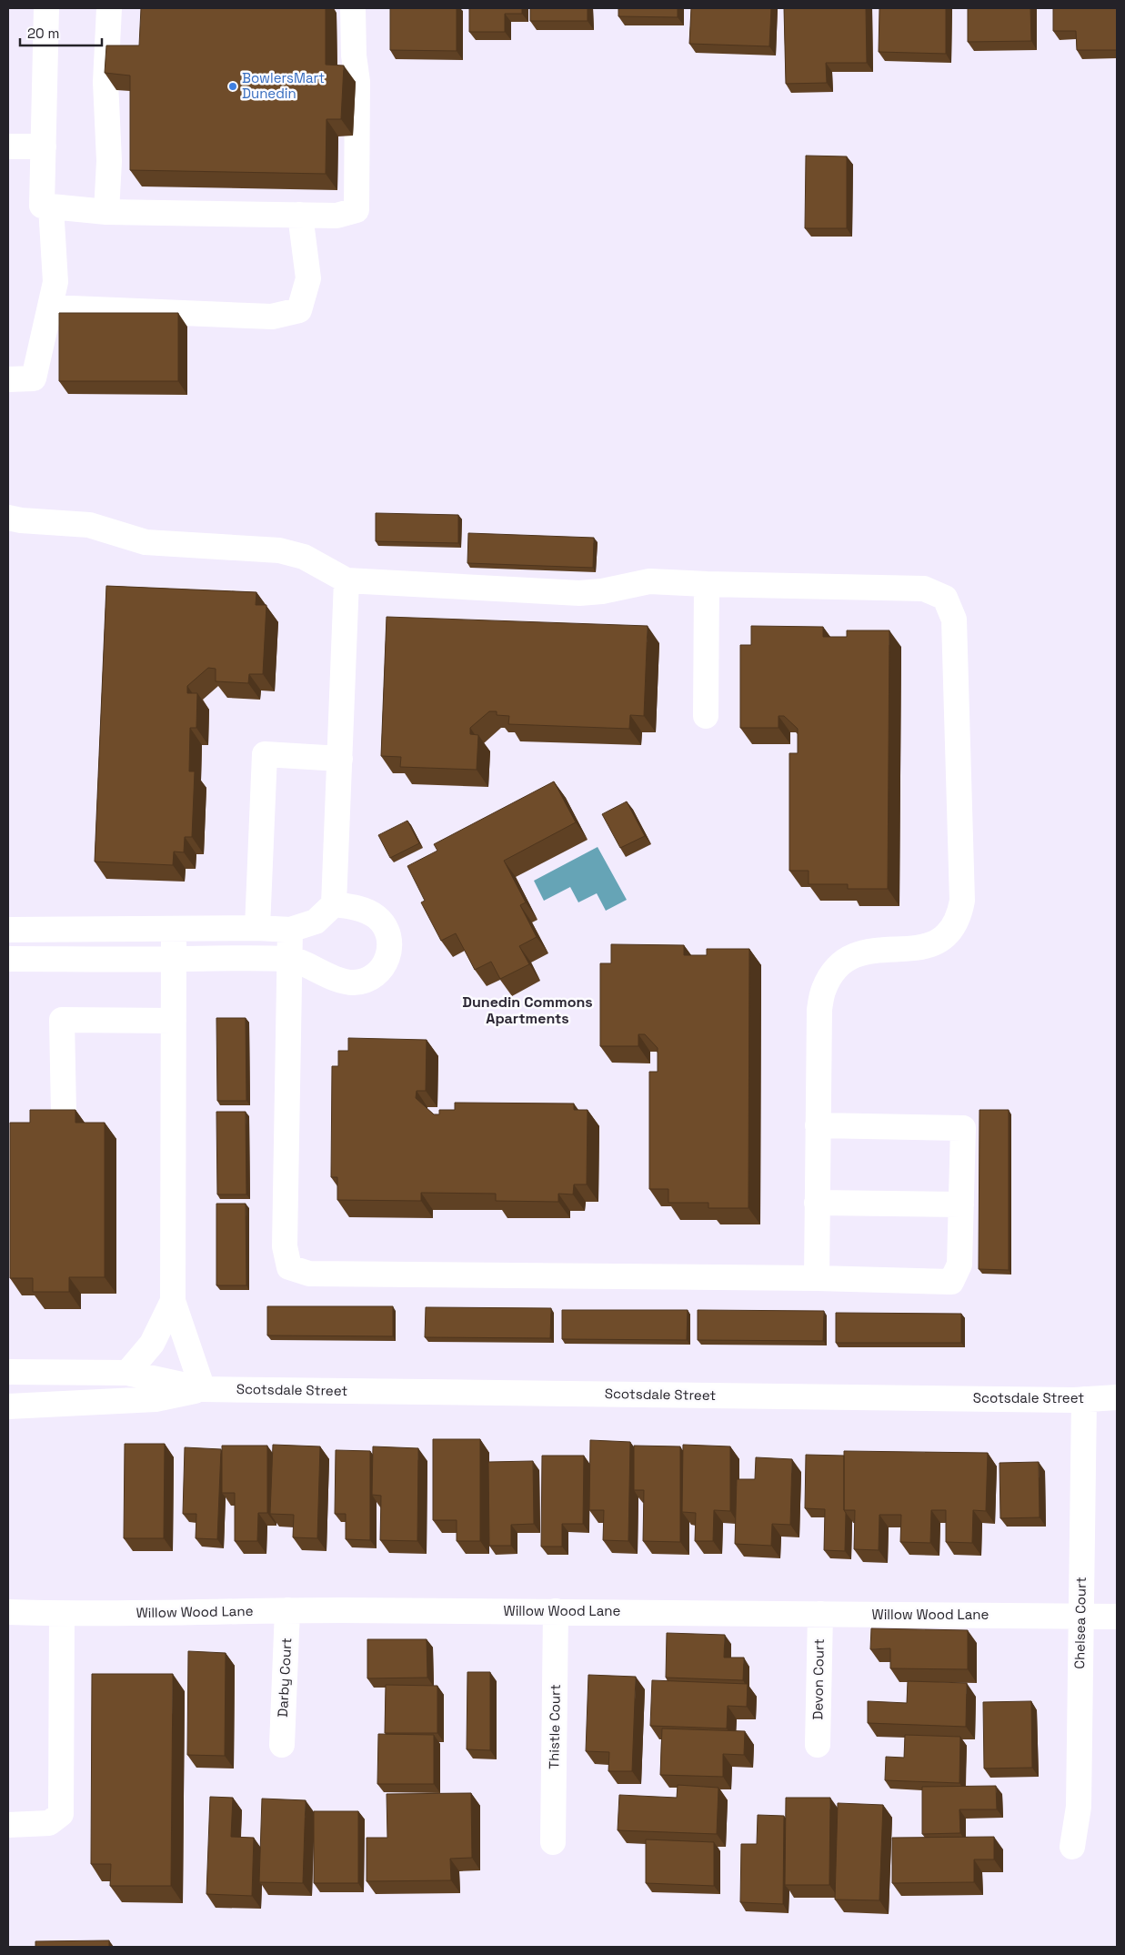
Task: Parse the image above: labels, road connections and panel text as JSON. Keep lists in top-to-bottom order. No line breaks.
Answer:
{"streets":{"street":["Scotsdale Street","Willow Wood Lane","Chelsea Court","Darby Court","Devon Court","Thistle Court"]},"crossings":[["Scotsdale Street","Chelsea Court"],["Willow Wood Lane","Chelsea Court"],["Willow Wood Lane","Darby Court"],["Willow Wood Lane","Devon Court"],["Willow Wood Lane","Thistle Court"]],"districts":["Dunedin Commons Apartments"],"places":["BowlersMart Dunedin"],"scale_bar":"20 m"}
